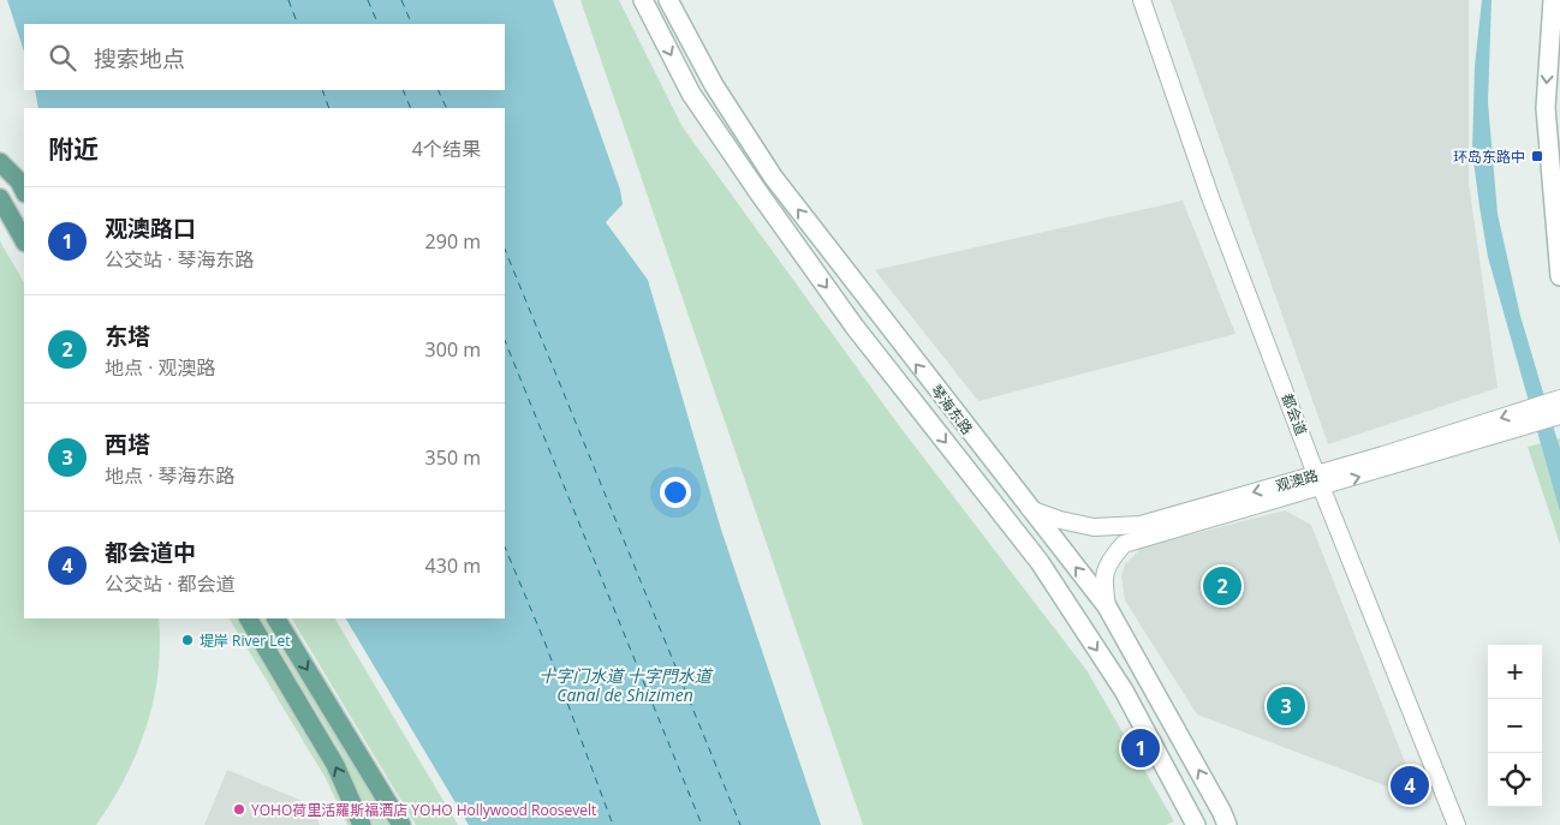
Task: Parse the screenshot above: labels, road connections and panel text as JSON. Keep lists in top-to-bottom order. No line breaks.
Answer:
{"streets":{"main road":["琴海东路"],"street":["都会道","观澳路"]},"crossings":[["琴海东路","观澳路"],["都会道","观澳路"]],"water":["十字门水道 十字門水道 Canal de Shizimen"],"places":{"transit":["环岛东路中"],"other":["堤岸 River Let","YOHO荷里活羅斯福酒店 YOHO Hollywood Roosevelt"]},"page":{"search":"搜索地点","heading":["附近","4个结果"],"list":[{"mark":"1","name":"观澳路口","note":"公交站 · 琴海东路","value":"290 m"},{"mark":"2","name":"东塔","note":"地点 · 观澳路","value":"300 m"},{"mark":"3","name":"西塔","note":"地点 · 琴海东路","value":"350 m"},{"mark":"4","name":"都会道中","note":"公交站 · 都会道","value":"430 m"}],"pins":["2","3","1","4"],"map_buttons":["+","−"]}}
